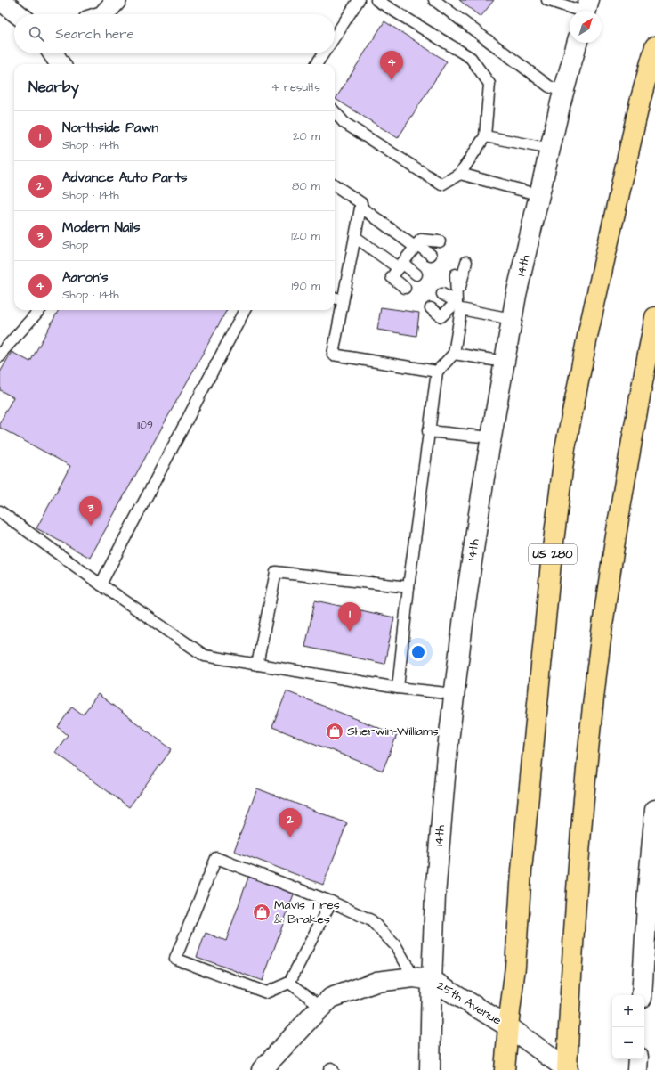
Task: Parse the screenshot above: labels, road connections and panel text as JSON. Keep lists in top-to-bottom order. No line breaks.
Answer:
{"streets":{"highway":["US 280"],"street":["14th","25th Avenue"]},"crossings":[["14th","25th Avenue"],["US 280","25th Avenue"]],"places":{"shop":["Sherwin-Williams","Mavis Tires & Brakes"]},"house_numbers":["1109"],"north":"top right","page":{"search":"Search here","pins":["4","3","1","2"],"heading":["Nearby","4 results"],"list":[{"mark":"1","name":"Northside Pawn","note":"Shop · 14th","value":"20 m"},{"mark":"2","name":"Advance Auto Parts","note":"Shop · 14th","value":"80 m"},{"mark":"3","name":"Modern Nails","note":"Shop","value":"120 m"},{"mark":"4","name":"Aaron's","note":"Shop · 14th","value":"190 m"}],"map_buttons":["+","−"]}}
